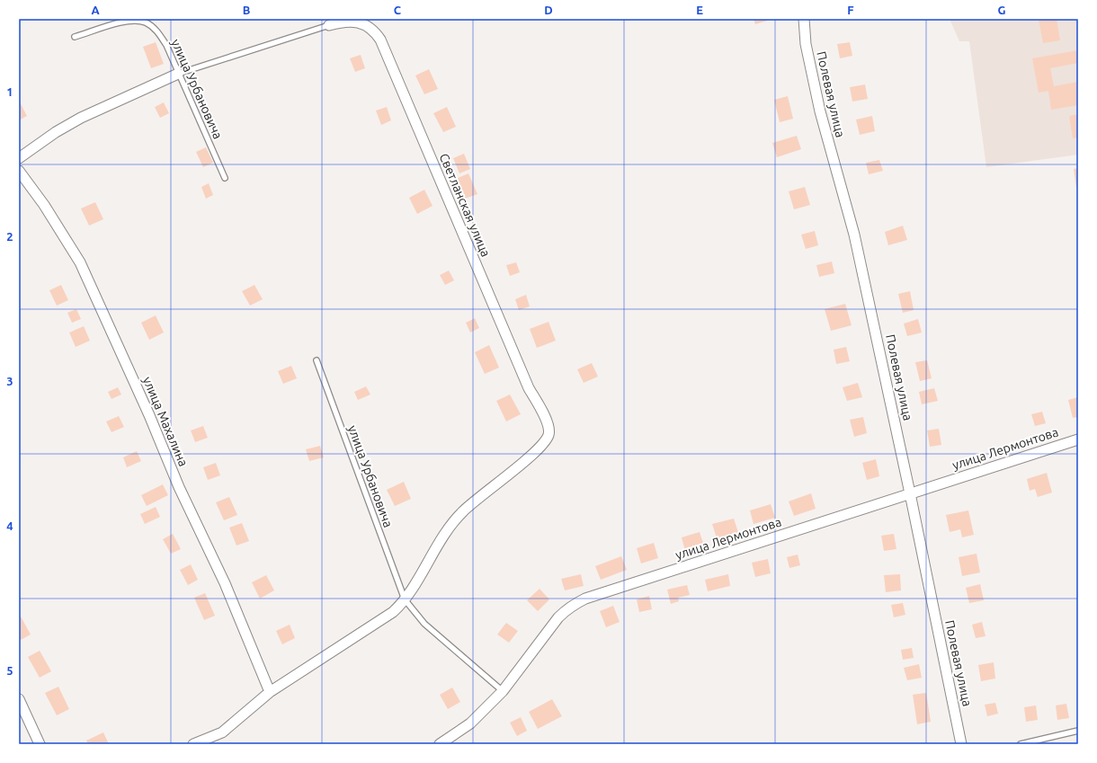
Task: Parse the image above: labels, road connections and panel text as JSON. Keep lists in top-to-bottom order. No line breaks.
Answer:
{"streets":{"street":["Полевая улица","Светланская улица","улица Махалина","улица Лермонтова"],"lane":["улица Урбановича"]},"crossings":[["улица Урбановича","Светланская улица"],["улица Урбановича","улица Лермонтова"],["Полевая улица","улица Лермонтова"]],"grid":{"columns":["A","B","C","D","E","F","G"],"rows":["1","2","3","4","5"]}}
